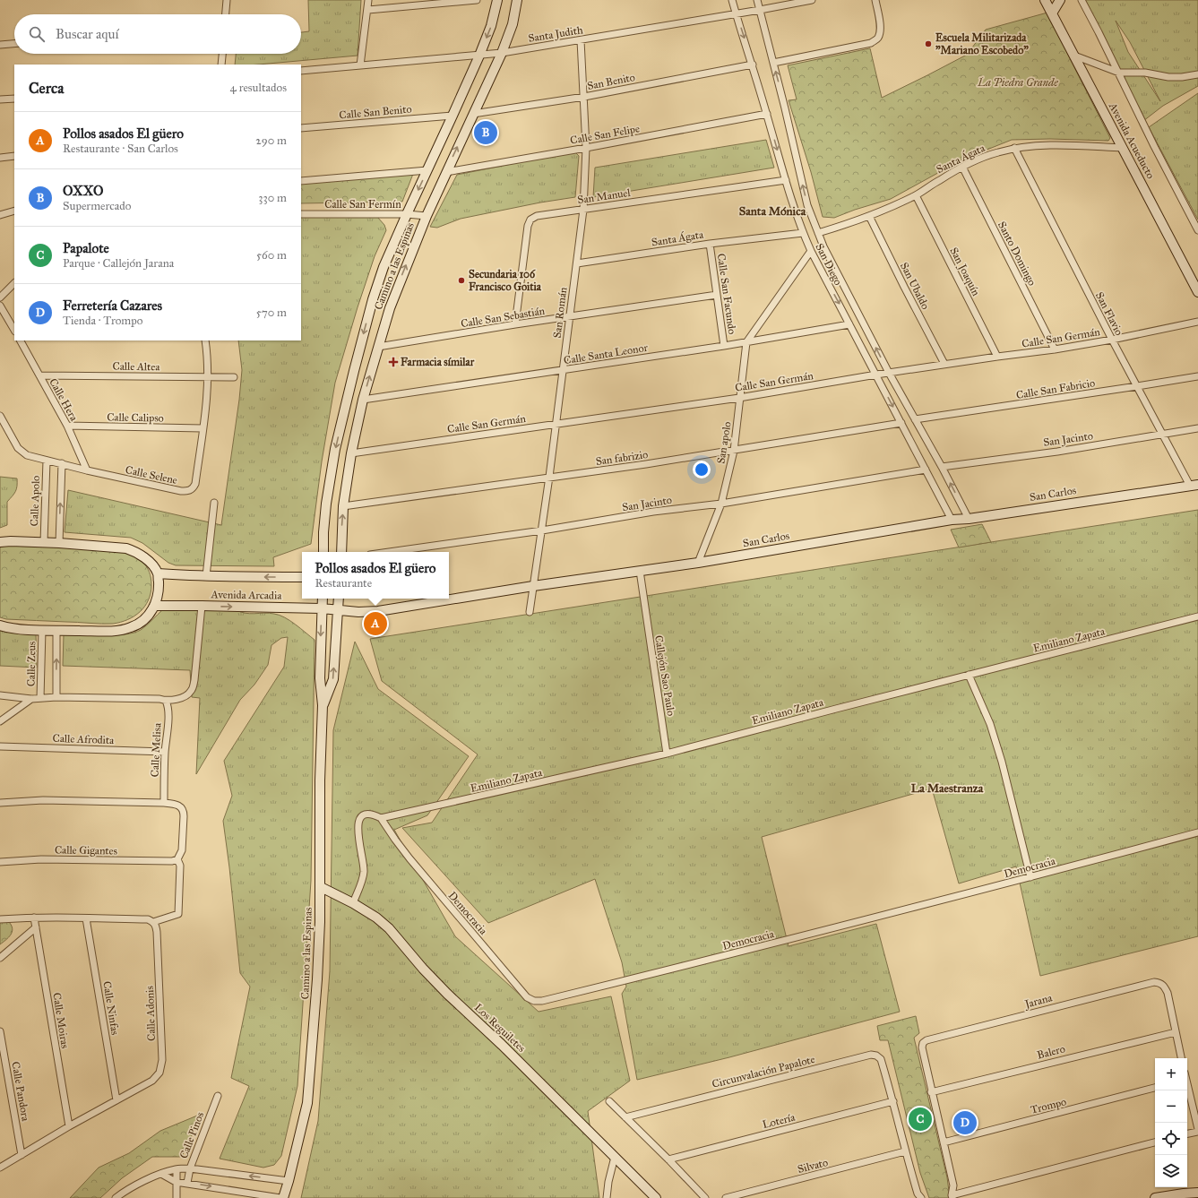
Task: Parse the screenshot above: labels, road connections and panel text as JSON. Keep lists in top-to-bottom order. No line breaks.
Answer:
{"streets":{"street":["Santa Judith","San Benito","Calle San Benito","Calle San Felipe","Avenida Acueducto","Santa Ágata","San Manuel","Calle San Fermín","Santo Domingo","San Diego","Camino a las Espinas","San Joaquín","San Ubaldo","Calle San Facundo","San Román","San Flavio","Calle San Sebastián","Calle San Germán","Calle Santa Leonor","Calle Altea","Calle San Fabricio","Calle Hera","Calle Calipso","San Jacinto","San apolo","San fabrizio","Calle Selene","San Carlos","Calle Apolo","Avenida Arcadia","Emiliano Zapata","Calle Zeus","Callejón Sao Paulo","Calle Afrodita","Calle Melisa","Calle Gigantes","Democracia","Jarana","Calle Ninfas","Calle Adonis","Calle Moiras","Los Reguiletes","Balero","Circunvalación Papalote","Calle Pandora","Trompo","Lotería","Calle Pinos","Silvato"]},"crossings":[["Santa Judith","San Diego"],["Santa Judith","Camino a las Espinas"],["Santa Judith","San Román"],["San Benito","San Diego"],["San Benito","Camino a las Espinas"],["San Benito","San Román"],["Calle San Benito","Camino a las Espinas"],["Calle San Felipe","San Diego"],["Calle San Felipe","Camino a las Espinas"],["Calle San Felipe","San Román"],["Avenida Acueducto","Santa Ágata"],["Santa Ágata","Santo Domingo"],["Santa Ágata","San Diego"],["Santa Ágata","San Joaquín"],["Santa Ágata","San Ubaldo"],["Santa Ágata","Calle San Facundo"],["Santa Ágata","San Román"],["Santa Ágata","San Flavio"],["San Manuel","San Diego"],["San Manuel","San Román"],["San Manuel","Calle San Sebastián"],["Calle San Fermín","Camino a las Espinas"],["Santo Domingo","Calle San Germán"],["San Diego","Calle San Germán"],["San Diego","Calle Santa Leonor"],["San Diego","Calle San Fabricio"],["San Diego","San Jacinto"],["San Diego","San fabrizio"],["San Diego","San Carlos"],["Camino a las Espinas","Calle San Sebastián"],["Camino a las Espinas","Calle San Germán"],["Camino a las Espinas","Calle Santa Leonor"],["Camino a las Espinas","San fabrizio"],["Camino a las Espinas","San Carlos"],["Camino a las Espinas","Avenida Arcadia"],["Camino a las Espinas","Los Reguiletes"],["San Joaquín","Calle San Germán"],["San Ubaldo","Calle San Germán"],["Calle San Facundo","Calle San Sebastián"],["Calle San Facundo","Calle Santa Leonor"],["San Román","Calle San Sebastián"],["San Román","Calle San Germán"],["San Román","Calle Santa Leonor"],["San Román","San Jacinto"],["San Román","San fabrizio"],["San Román","San Carlos"],["San Flavio","Calle San Germán"],["San Flavio","Calle San Fabricio"],["San Flavio","San Jacinto"],["San Flavio","San Carlos"],["Calle San Germán","San apolo"],["Calle Santa Leonor","San apolo"],["Calle Altea","Calle Hera"],["Calle Altea","Calle Selene"],["Calle Hera","Calle Calipso"],["Calle Hera","Calle Selene"],["Calle Calipso","Calle Selene"],["San Jacinto","San apolo"],["San apolo","San fabrizio"],["San apolo","San Carlos"],["Calle Selene","Calle Apolo"],["San Carlos","Avenida Arcadia"],["San Carlos","Callejón Sao Paulo"],["Emiliano Zapata","Callejón Sao Paulo"],["Emiliano Zapata","Democracia"],["Emiliano Zapata","Los Reguiletes"],["Calle Afrodita","Calle Melisa"],["Jarana","Balero"],["Calle Ninfas","Calle Adonis"],["Calle Adonis","Calle Moiras"],["Calle Adonis","Calle Pandora"],["Circunvalación Papalote","Lotería"],["Circunvalación Papalote","Silvato"]],"districts":["Santa Mónica","La Maestranza"],"parks":["La Piedra Grande"],"places":{"other":["Escuela Militarizada \"Mariano Escobedo\"","Secundaria 106 Francisco Goitia"],"health":["Farmacia símilar"]},"page":{"search":"Buscar aquí","heading":["Cerca","4 resultados"],"list":[{"mark":"A","name":"Pollos asados El güero","note":"Restaurante · San Carlos","value":"290 m"},{"mark":"B","name":"OXXO","note":"Supermercado","value":"330 m"},{"mark":"C","name":"Papalote","note":"Parque · Callejón Jarana","value":"560 m"},{"mark":"D","name":"Ferretería Cazares","note":"Tienda · Trompo","value":"570 m"}],"pins":["B","A","C","D"],"popup":["Pollos asados El güero","Restaurante"],"map_buttons":["+","−"]}}
